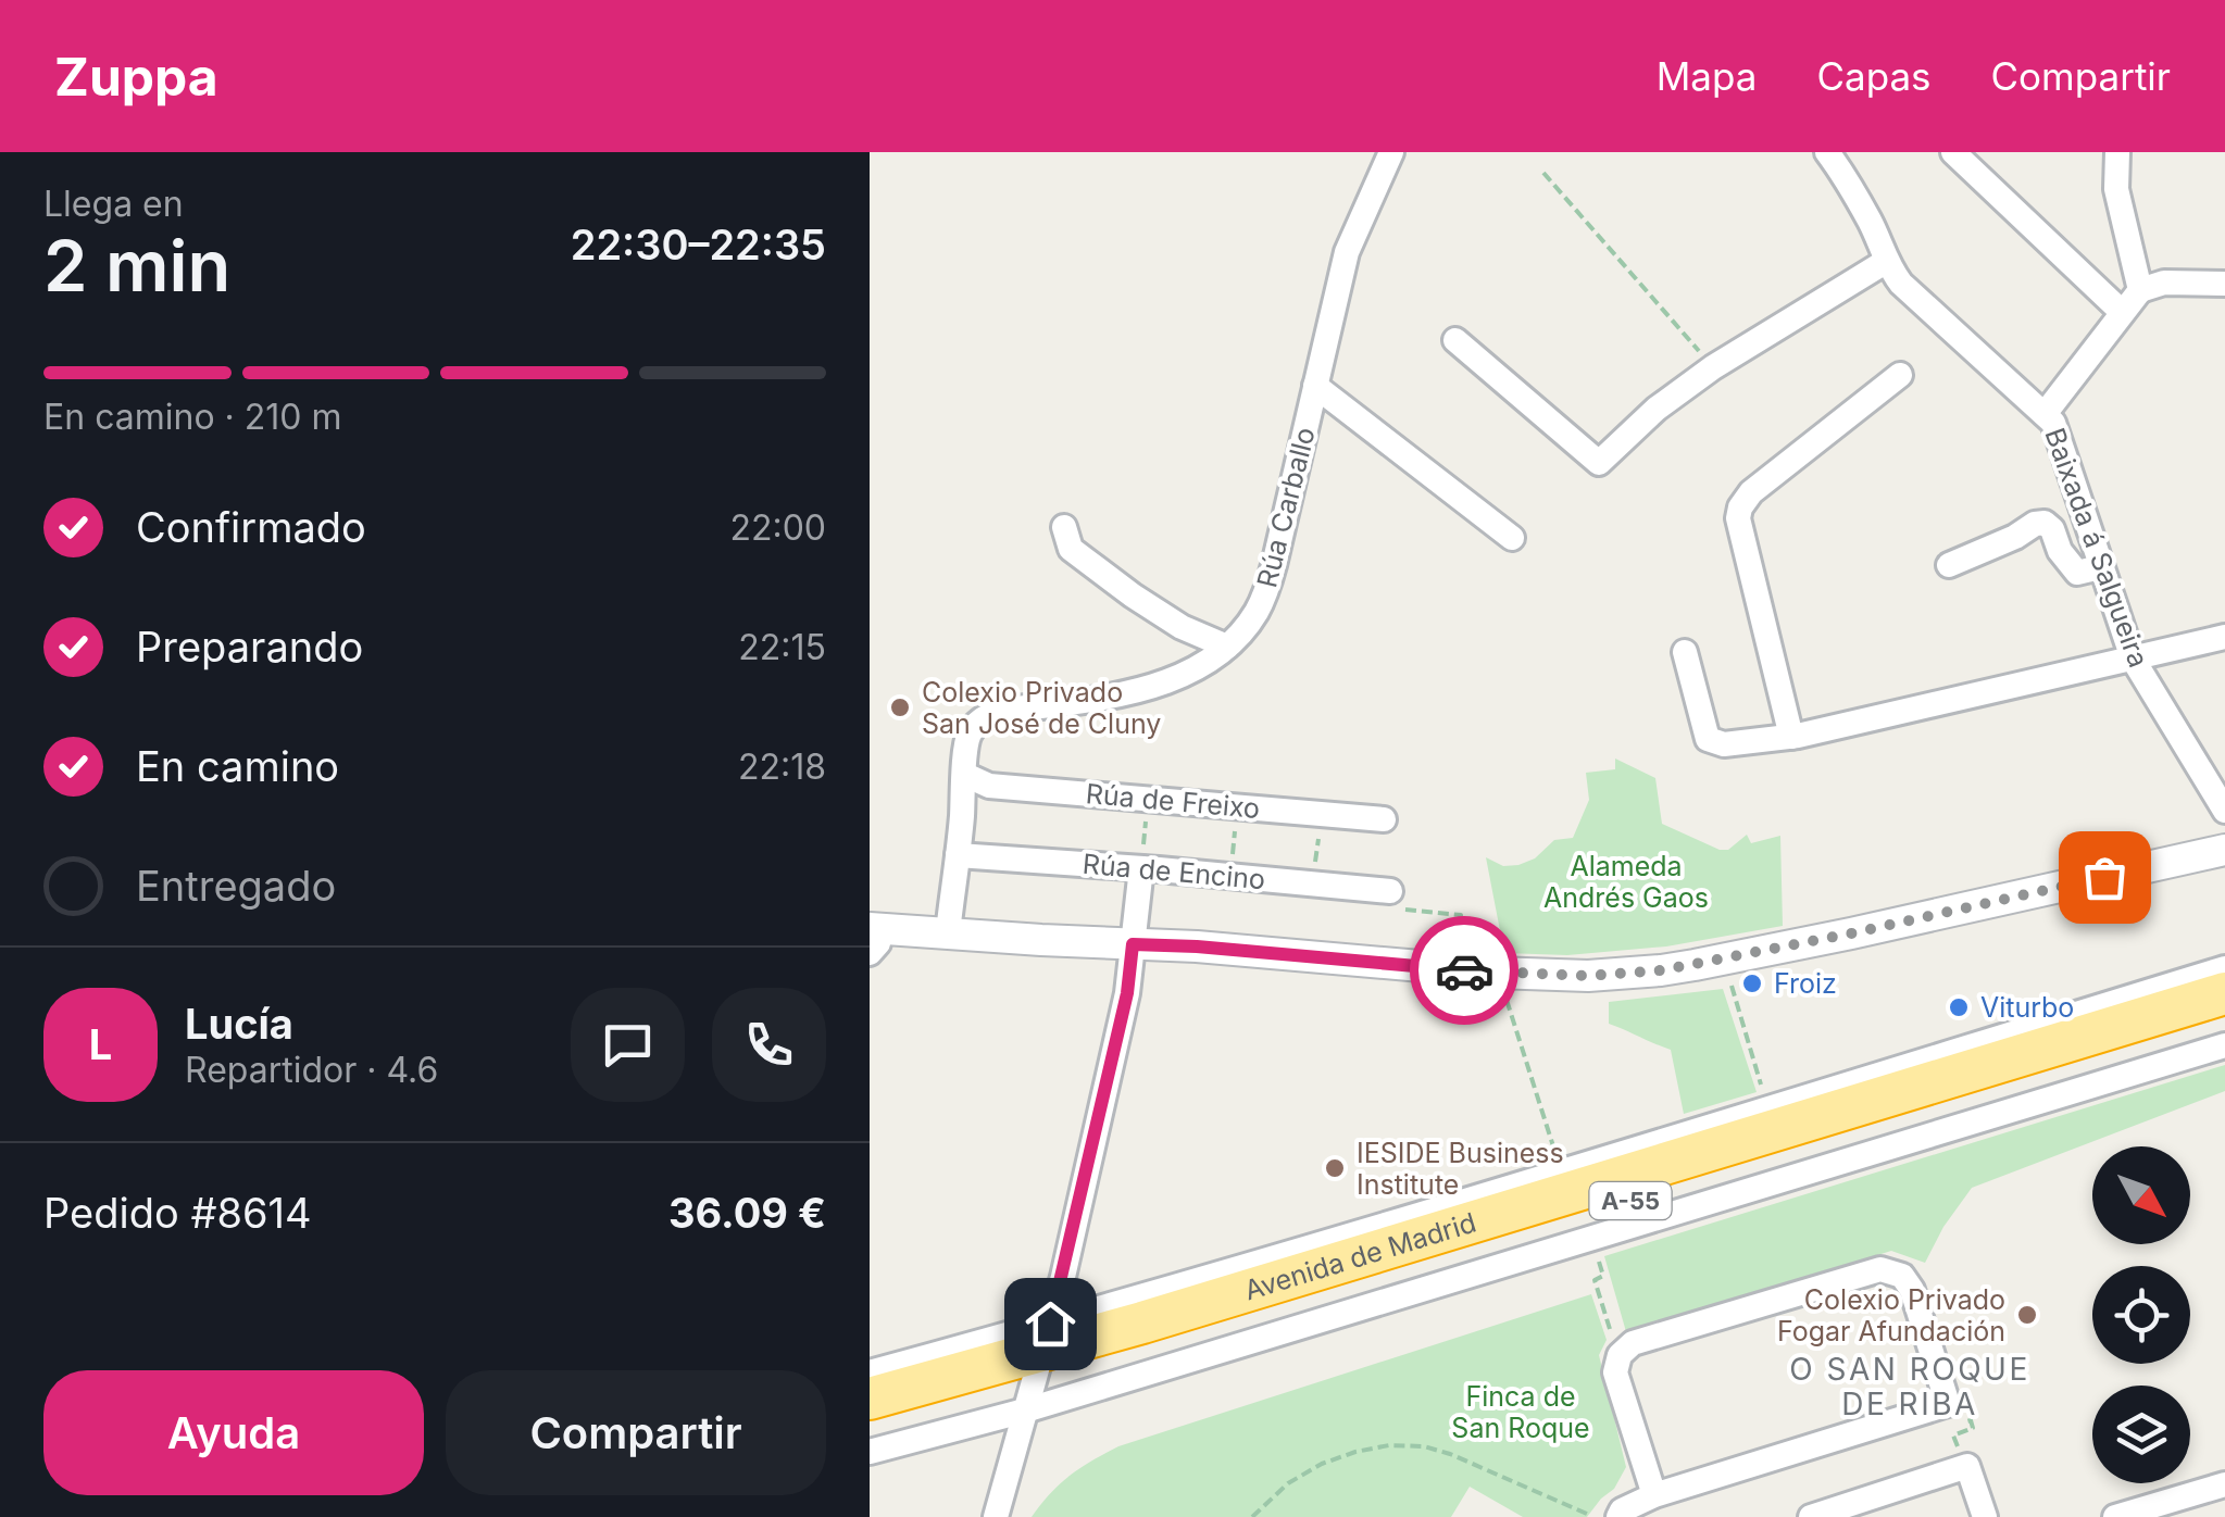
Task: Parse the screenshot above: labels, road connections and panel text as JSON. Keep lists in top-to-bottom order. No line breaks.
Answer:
{"streets":{"highway":["A-55","Avenida de Madrid"],"street":["Rúa Carballo","Baixada á Salgueira","Rúa de Freixo","Rúa de Encino"]},"crossings":[["Rúa Carballo","Rúa de Freixo"],["Rúa Carballo","Rúa de Encino"]],"districts":["O SAN ROQUE DE RIBA"],"parks":["Alameda Andrés Gaos","Finca de San Roque"],"places":["Colexio Privado San José de Cluny","Froiz","Viturbo","IESIDE Business Institute","Colexio Privado Fogar Afundación"],"north":"bottom right","page":{"header":"Zuppa","nav":["Mapa","Capas","Compartir"],"heading":["2 min","Llega en","22:30–22:35"],"panel":["Lucía","Repartidor · 4.6","Pedido #8614","36.09 €"],"bar":"En camino · 210 m","list":[["Confirmado","22:00"],["Preparando","22:15"],["En camino","22:18"],"Entregado"],"round":"L","buttons":["Ayuda","Compartir"]}}
